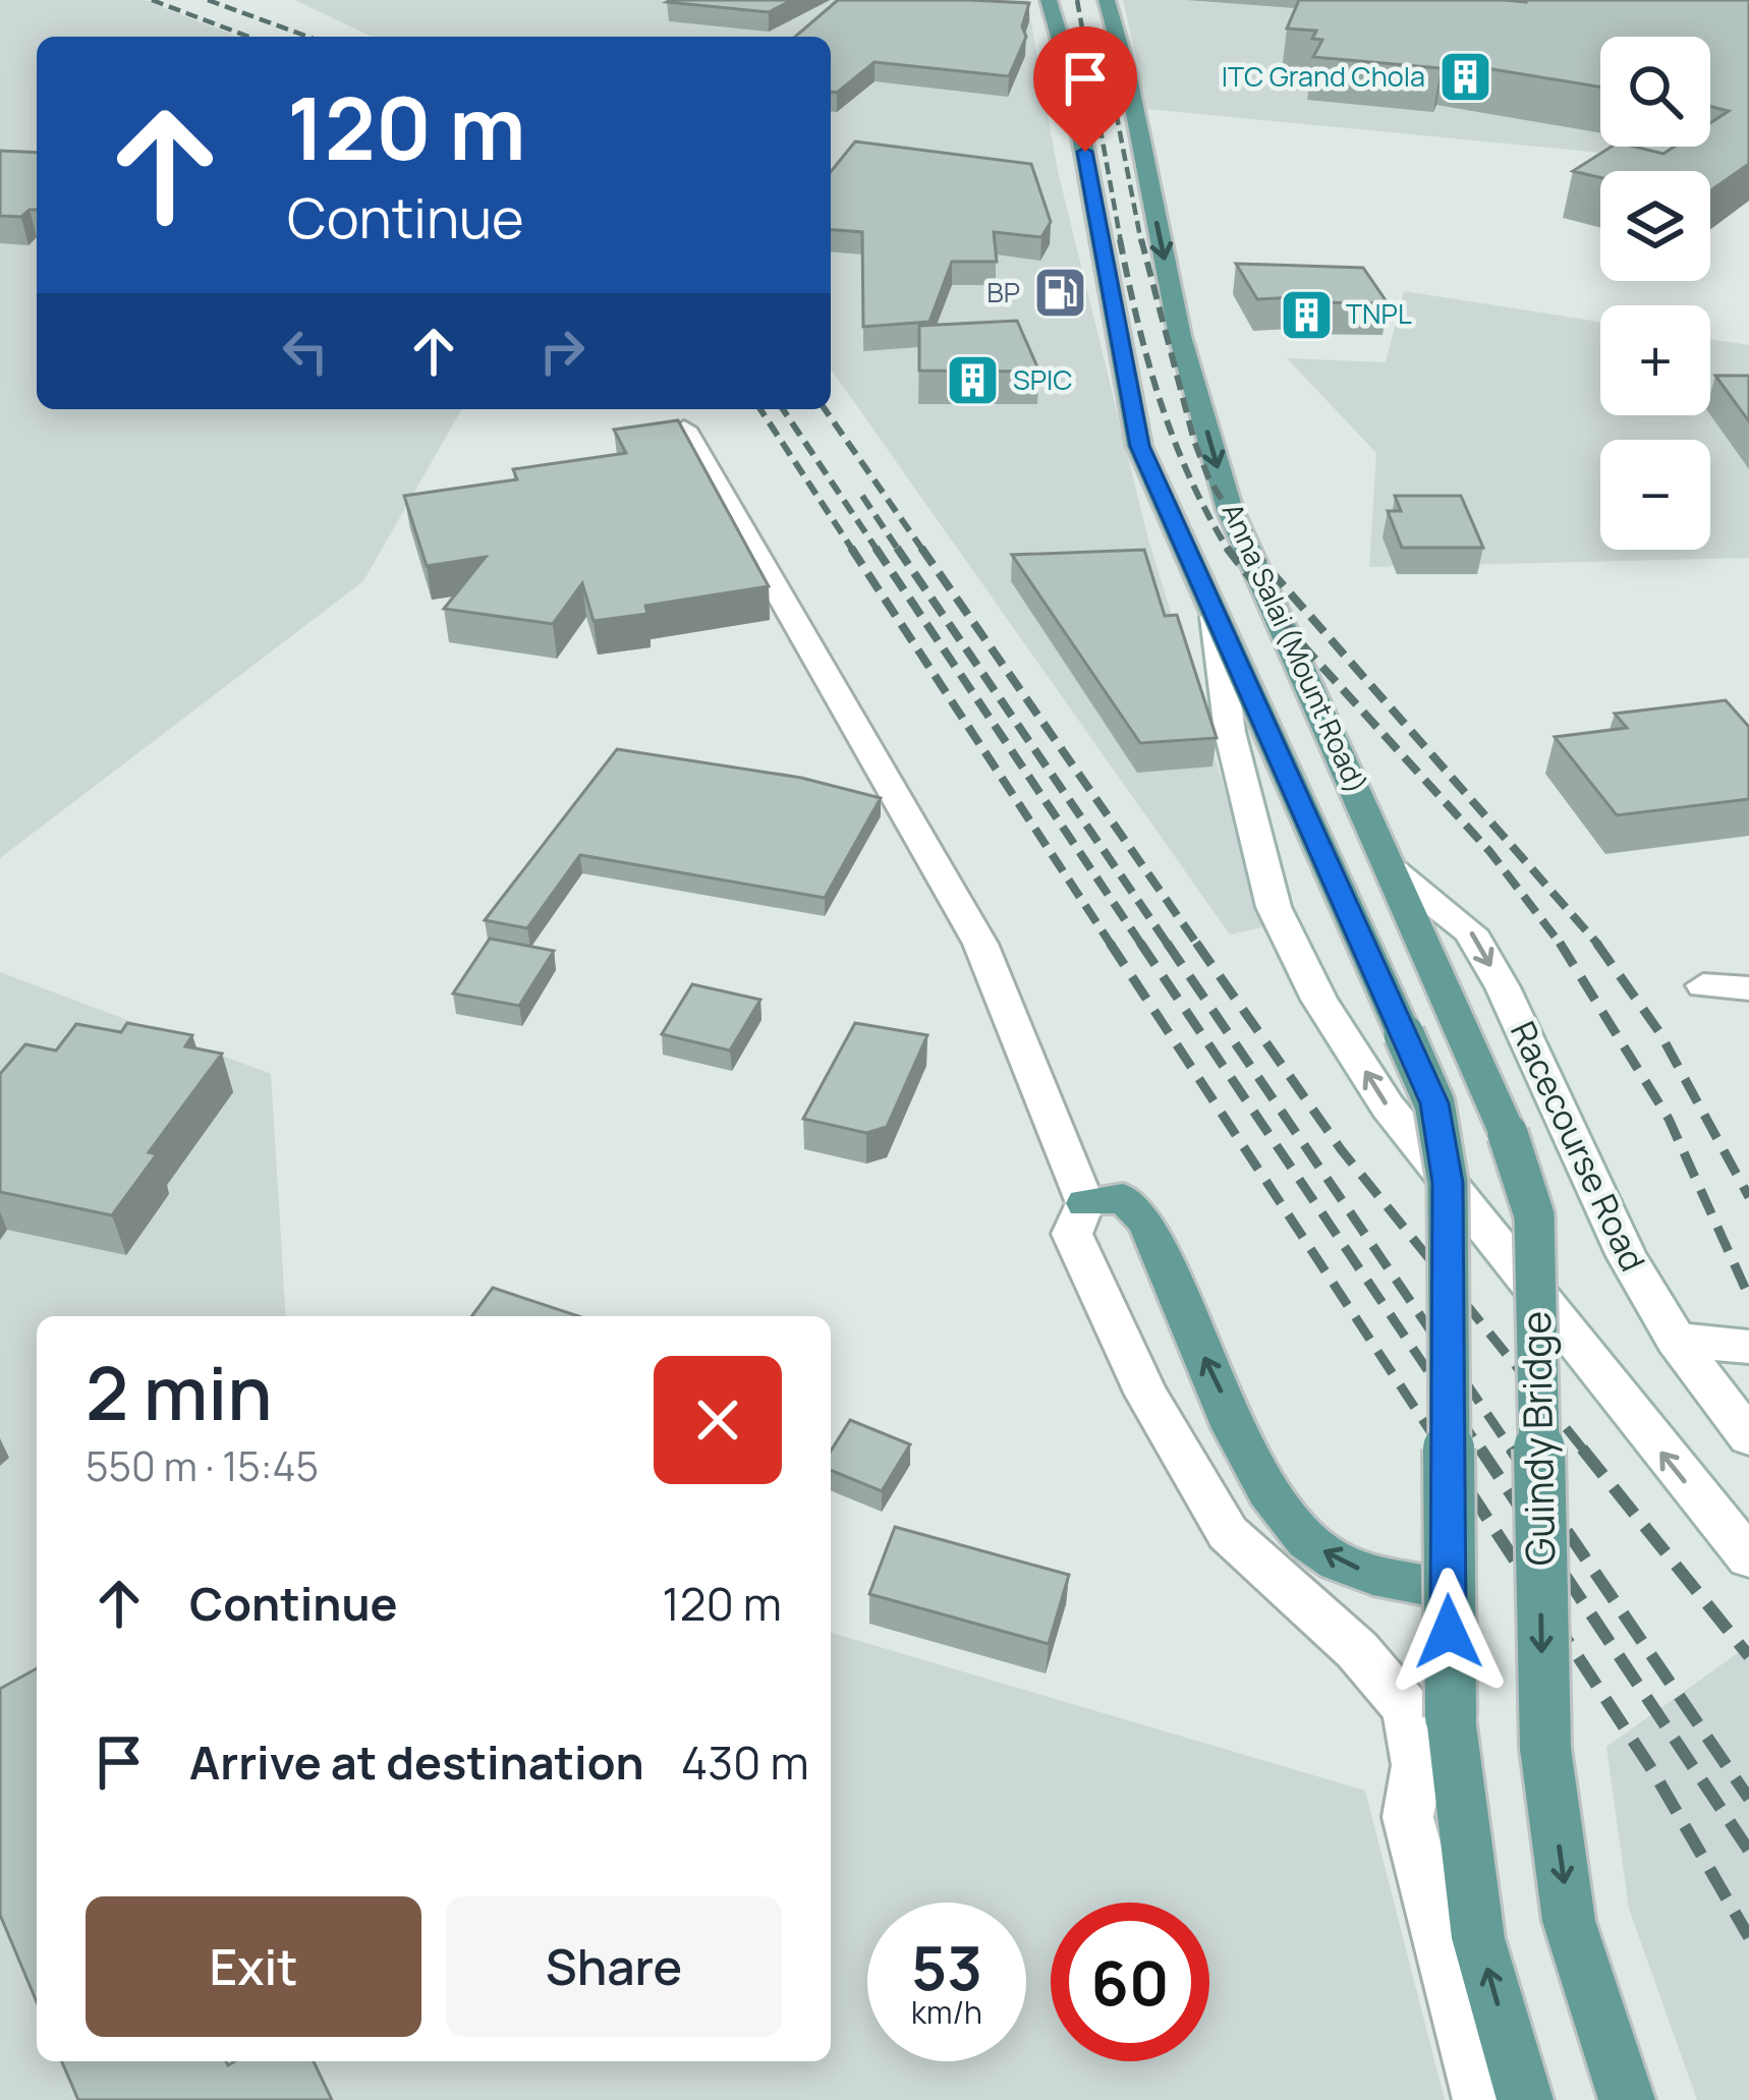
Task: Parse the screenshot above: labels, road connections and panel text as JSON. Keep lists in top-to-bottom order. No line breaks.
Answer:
{"streets":{"main road":["Anna Salai (Mount Road)","Guindy Bridge"],"street":["Racecourse Road"]},"crossings":[["Anna Salai (Mount Road)","Racecourse Road"],["Anna Salai (Mount Road)","Guindy Bridge"]],"places":{"building":["ITC Grand Chola","TNPL","SPIC"],"fuel station":["BP"]},"page":{"map_buttons":["+","−"],"turn":["120 m","Continue"],"heading":["2 min","550 m · 15:45"],"list":[{"name":"Continue","value":"120 m"},{"name":"Arrive at destination","value":"430 m"}],"buttons":["Exit","Share"],"speed":"53 km/h","limit":"60"}}
